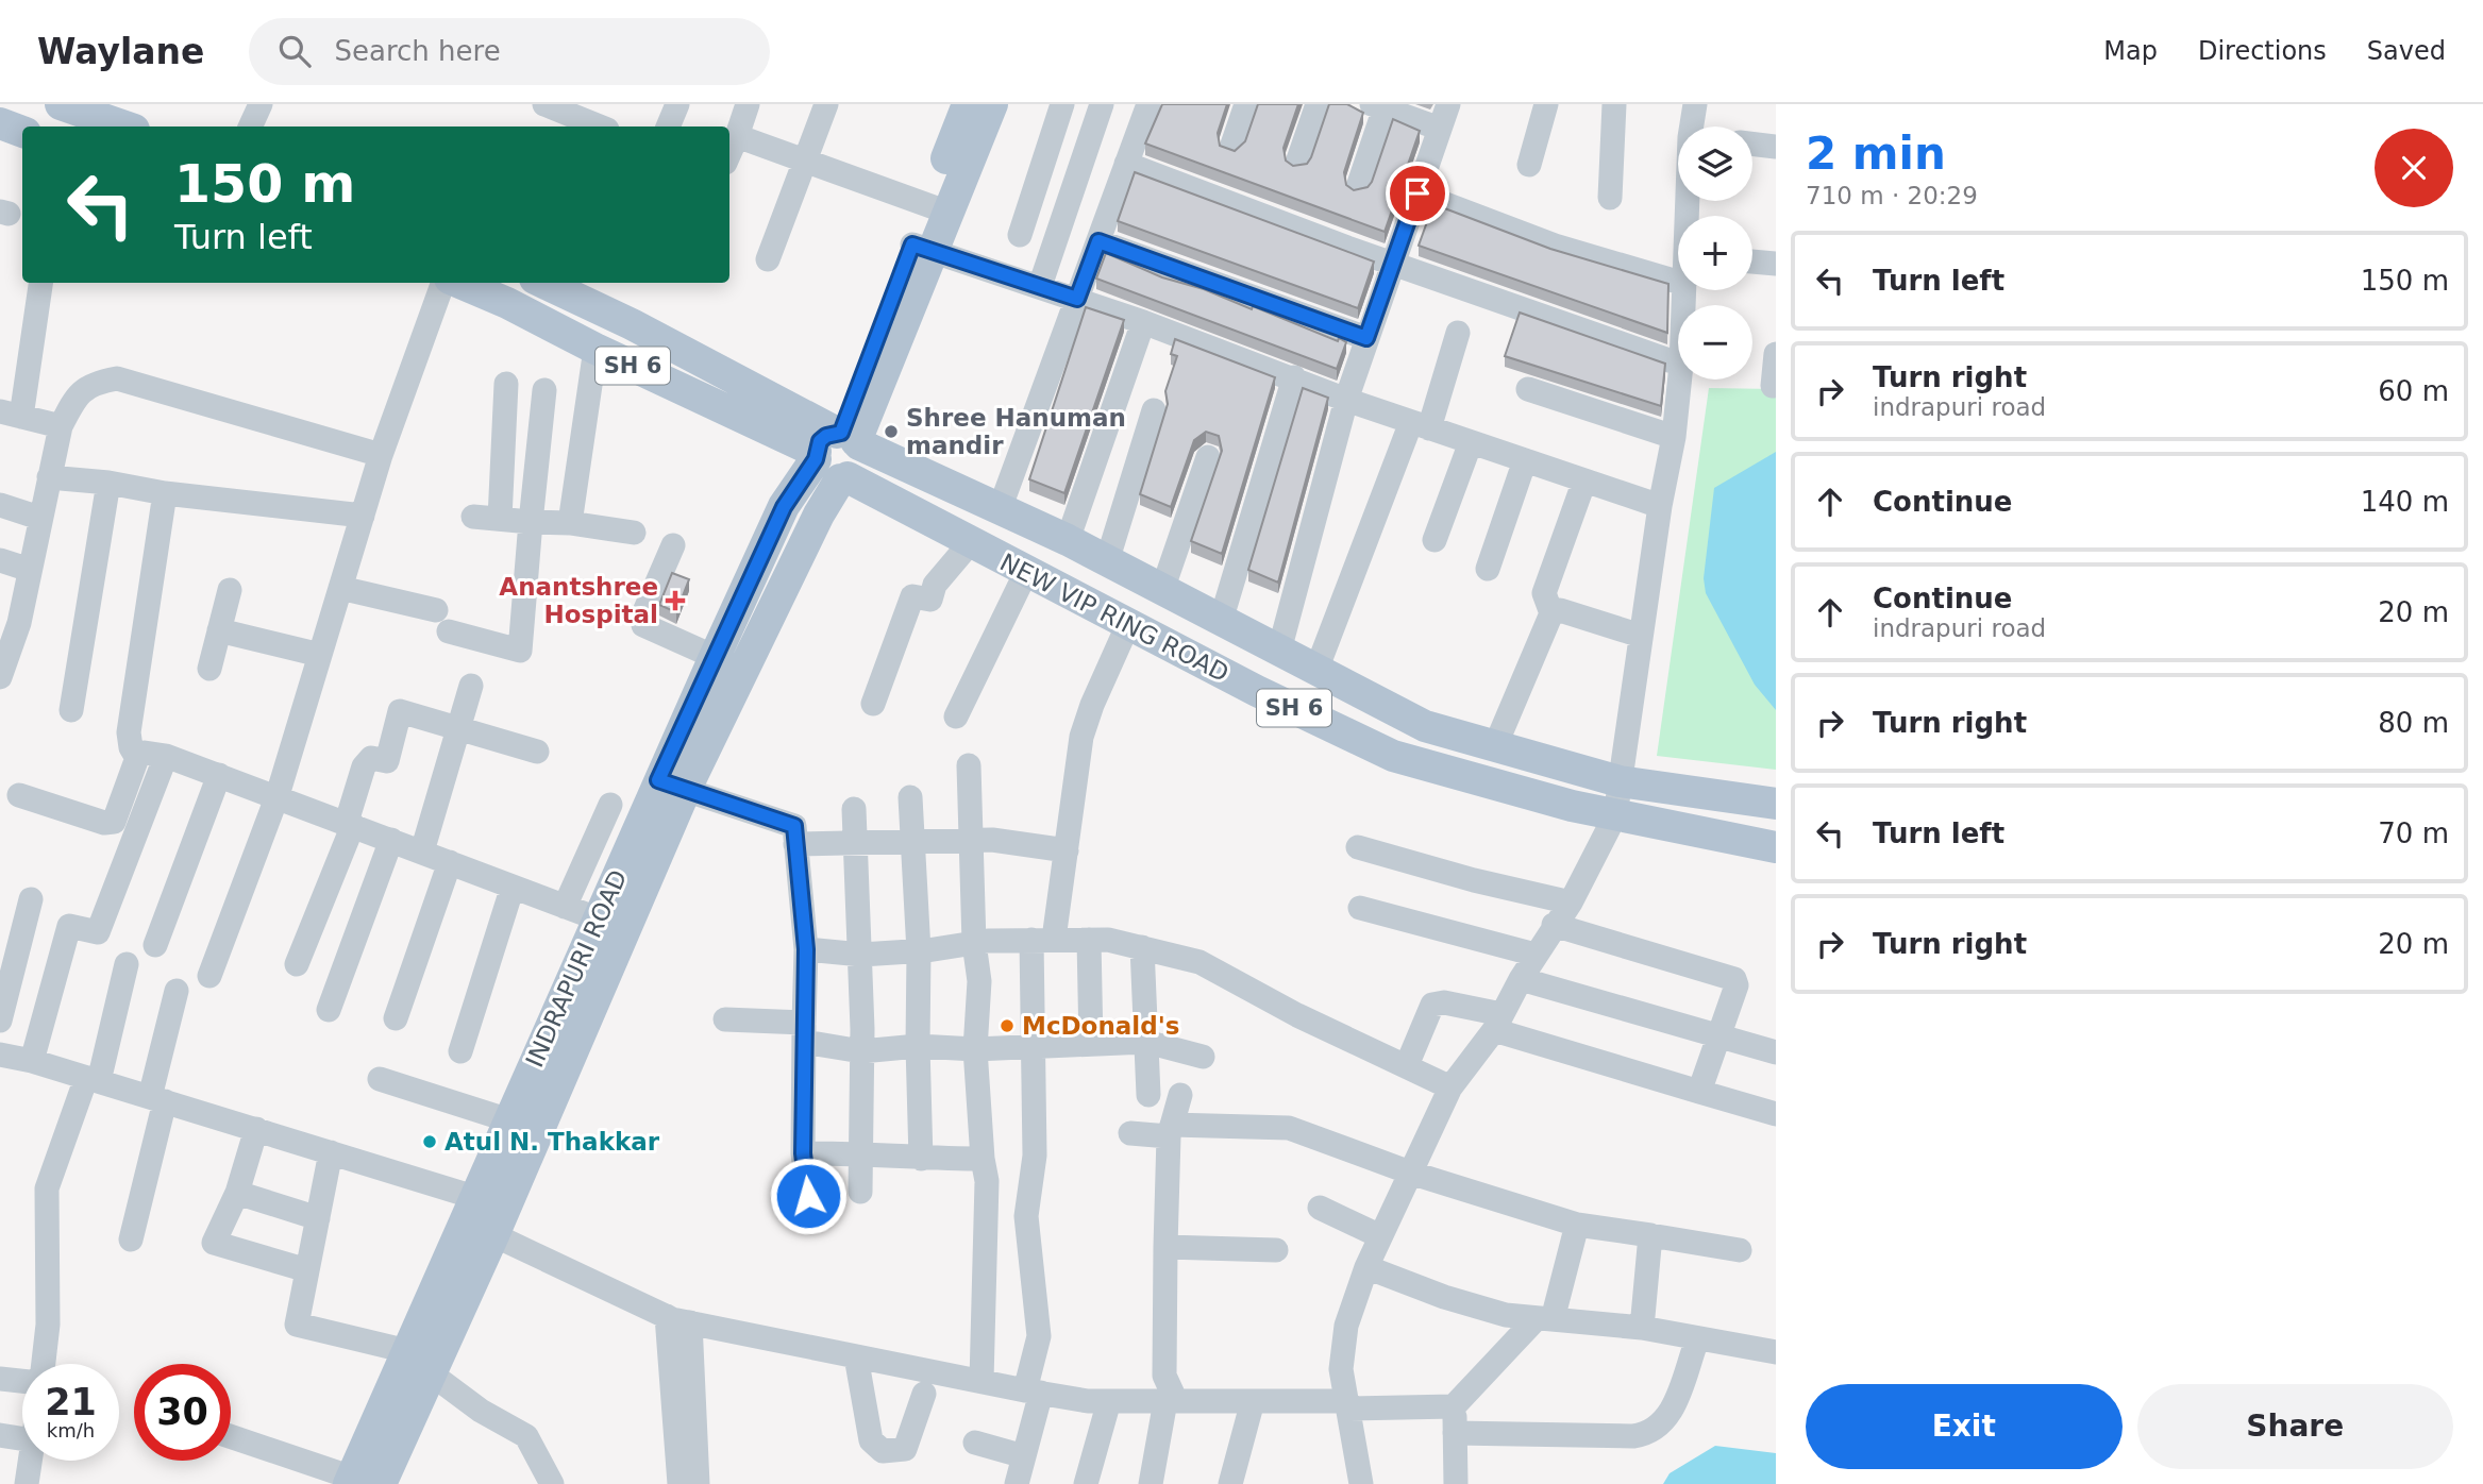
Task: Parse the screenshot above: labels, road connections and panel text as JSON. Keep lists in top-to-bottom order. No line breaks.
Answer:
{"streets":{"main road":["SH 6","NEW VIP RING ROAD","INDRAPURI ROAD"]},"crossings":[["NEW VIP RING ROAD","INDRAPURI ROAD"]],"places":{"other":["Shree Hanuman mandir","McDonald's","Atul N. Thakkar"],"health":["Anantshree Hospital"]},"page":{"header":"Waylane","search":"Search here","nav":["Map","Directions","Saved"],"heading":["2 min","710 m · 20:29"],"map_buttons":["+","−"],"turn":["150 m","Turn left"],"list":[{"name":"Turn left","value":"150 m"},{"name":"Turn right","note":"indrapuri road","value":"60 m"},{"name":"Continue","value":"140 m"},{"name":"Continue","note":"indrapuri road","value":"20 m"},{"name":"Turn right","value":"80 m"},{"name":"Turn left","value":"70 m"},{"name":"Turn right","value":"20 m"}],"speed":"21 km/h","limit":"30","buttons":["Exit","Share"]}}
